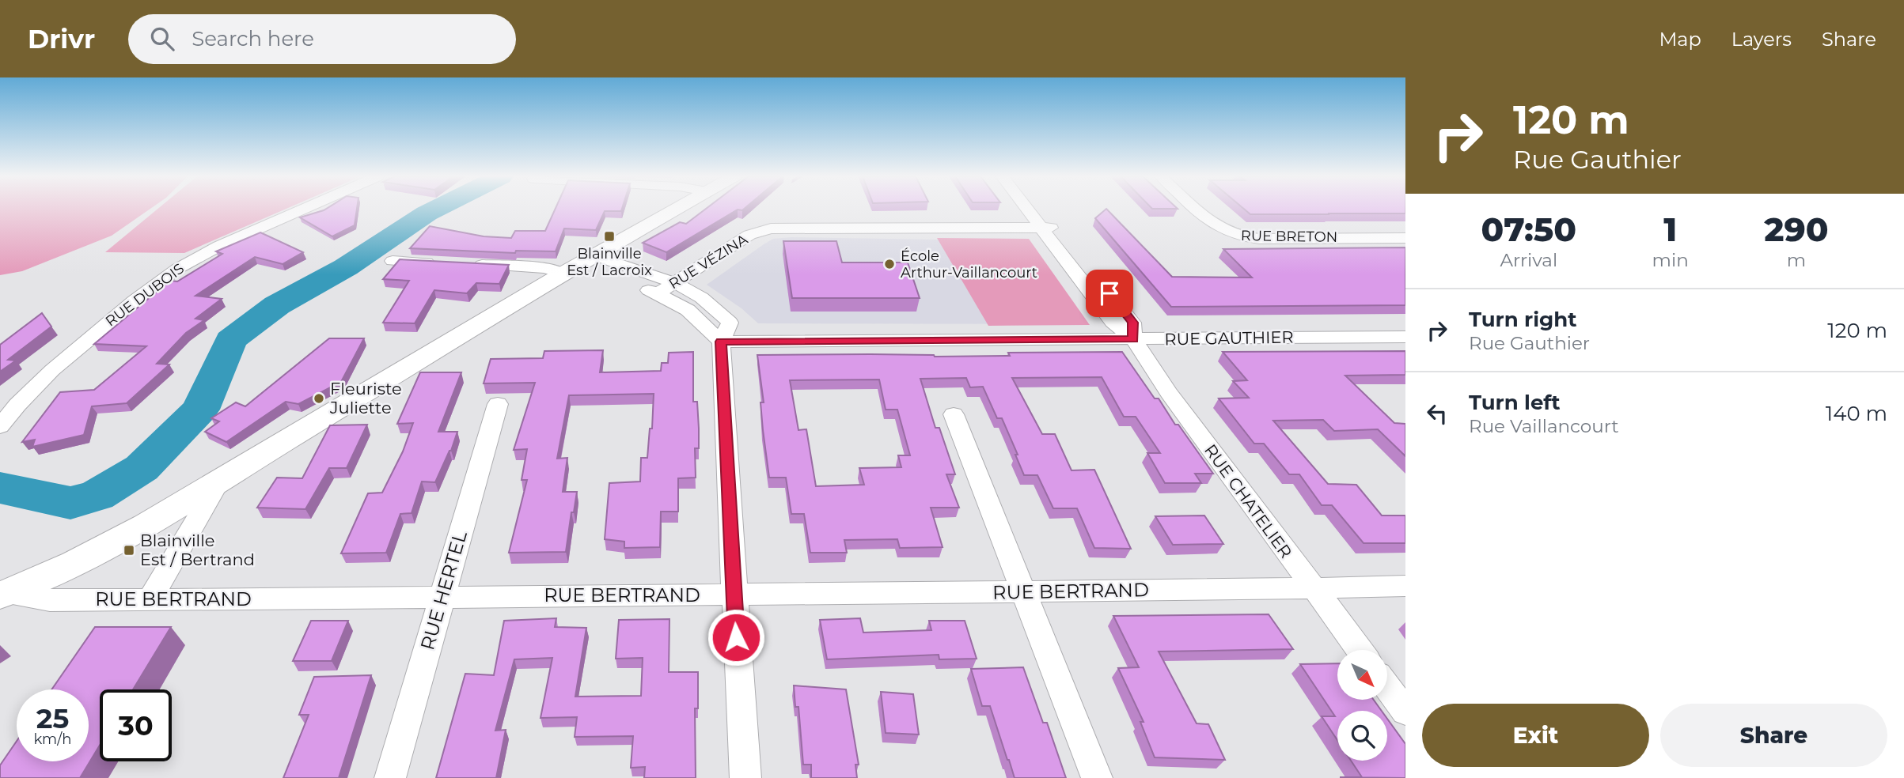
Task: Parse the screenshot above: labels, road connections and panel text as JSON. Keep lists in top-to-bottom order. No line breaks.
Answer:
{"streets":{"street":["RUE BRETON","RUE VÉZINA","RUE DUBOIS","RUE GAUTHIER","RUE CHATELIER","RUE HERTEL","RUE BERTRAND"]},"crossings":[["RUE VÉZINA","RUE CHATELIER"],["RUE GAUTHIER","RUE CHATELIER"],["RUE CHATELIER","RUE BERTRAND"],["RUE HERTEL","RUE BERTRAND"]],"places":{"transit":["Blainville Est / Lacroix","Blainville Est / Bertrand"],"other":["École Arthur-Vaillancourt","Fleuriste Juliette"]},"north":"bottom right","page":{"header":"Drivr","search":"Search here","nav":["Map","Layers","Share"],"turn":["120 m","Rue Gauthier"],"eta":["07:50","Arrival","1","min","290","m"],"list":[{"name":"Turn right","note":"Rue Gauthier","value":"120 m"},{"name":"Turn left","note":"Rue Vaillancourt","value":"140 m"}],"speed":"25 km/h","limit":"30","buttons":["Exit","Share"]}}
